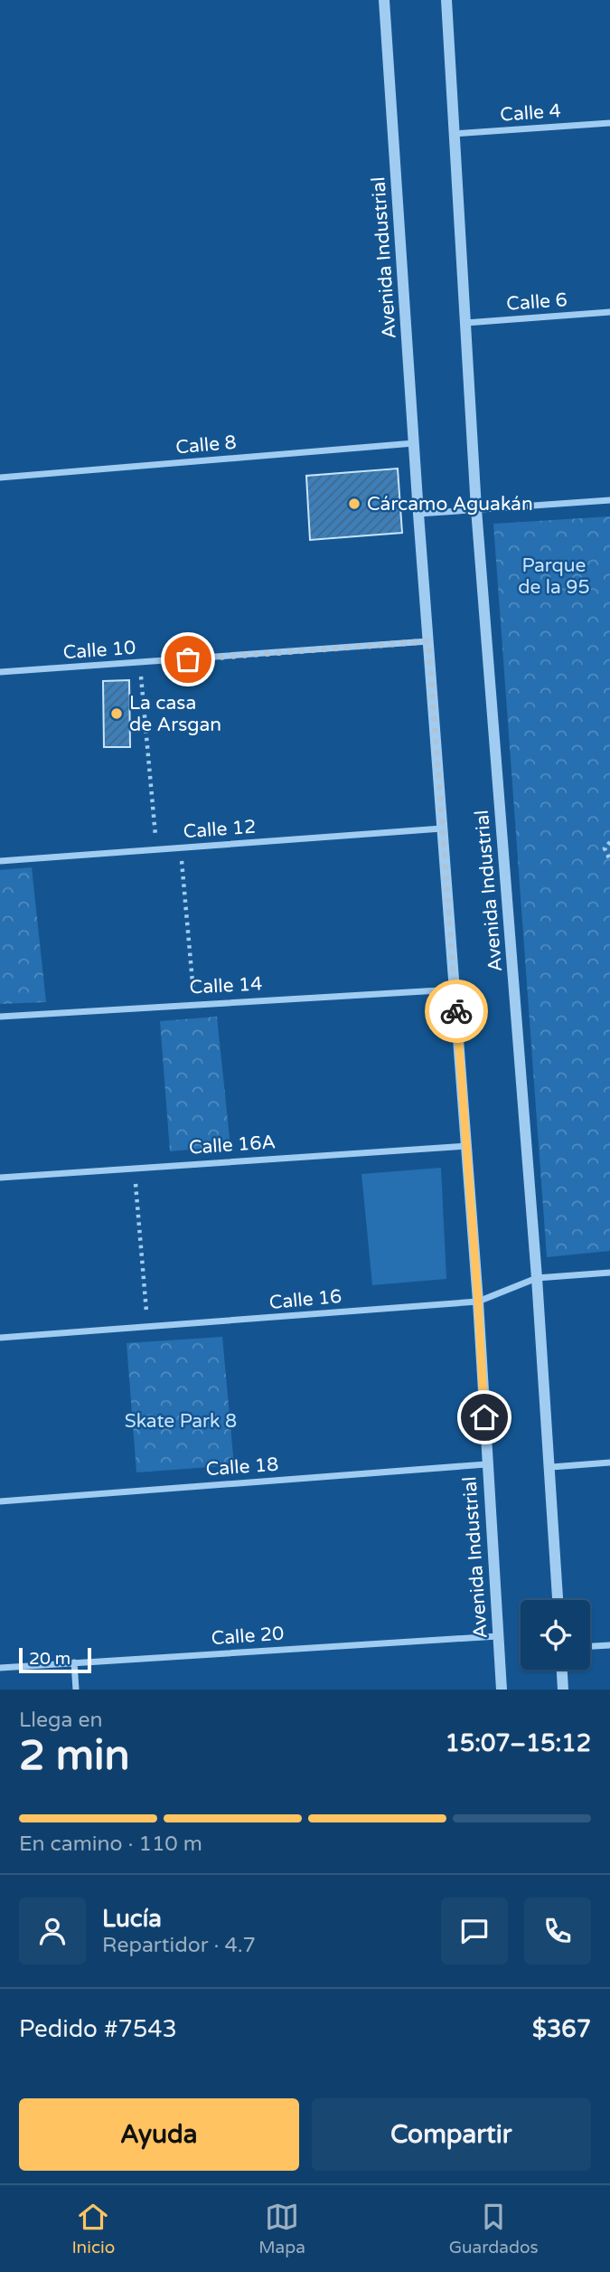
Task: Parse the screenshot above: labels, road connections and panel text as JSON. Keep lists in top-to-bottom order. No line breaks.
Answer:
{"streets":{"street":["Calle 4","Avenida Industrial","Calle 6","Calle 8","Calle 10","Calle 12","Calle 14","Calle 16A","Calle 16","Calle 18","Calle 20"]},"crossings":[["Calle 4","Avenida Industrial"],["Avenida Industrial","Calle 6"],["Avenida Industrial","Calle 8"],["Avenida Industrial","Calle 10"],["Avenida Industrial","Calle 12"],["Avenida Industrial","Calle 14"],["Avenida Industrial","Calle 16A"],["Avenida Industrial","Calle 16"],["Avenida Industrial","Calle 18"],["Avenida Industrial","Calle 20"]],"parks":["Parque de la 95","Skate Park 8"],"places":["Cárcamo Aguakán","La casa de Arsgan"],"scale_bar":"20 m","page":{"scale":"20 m","heading":["2 min","Llega en","15:07–15:12"],"panel":["Lucía","Repartidor · 4.7","Pedido #7543","$367"],"bar":"En camino · 110 m","buttons":["Ayuda","Compartir"],"tabs":["Inicio","Mapa","Guardados"]}}
